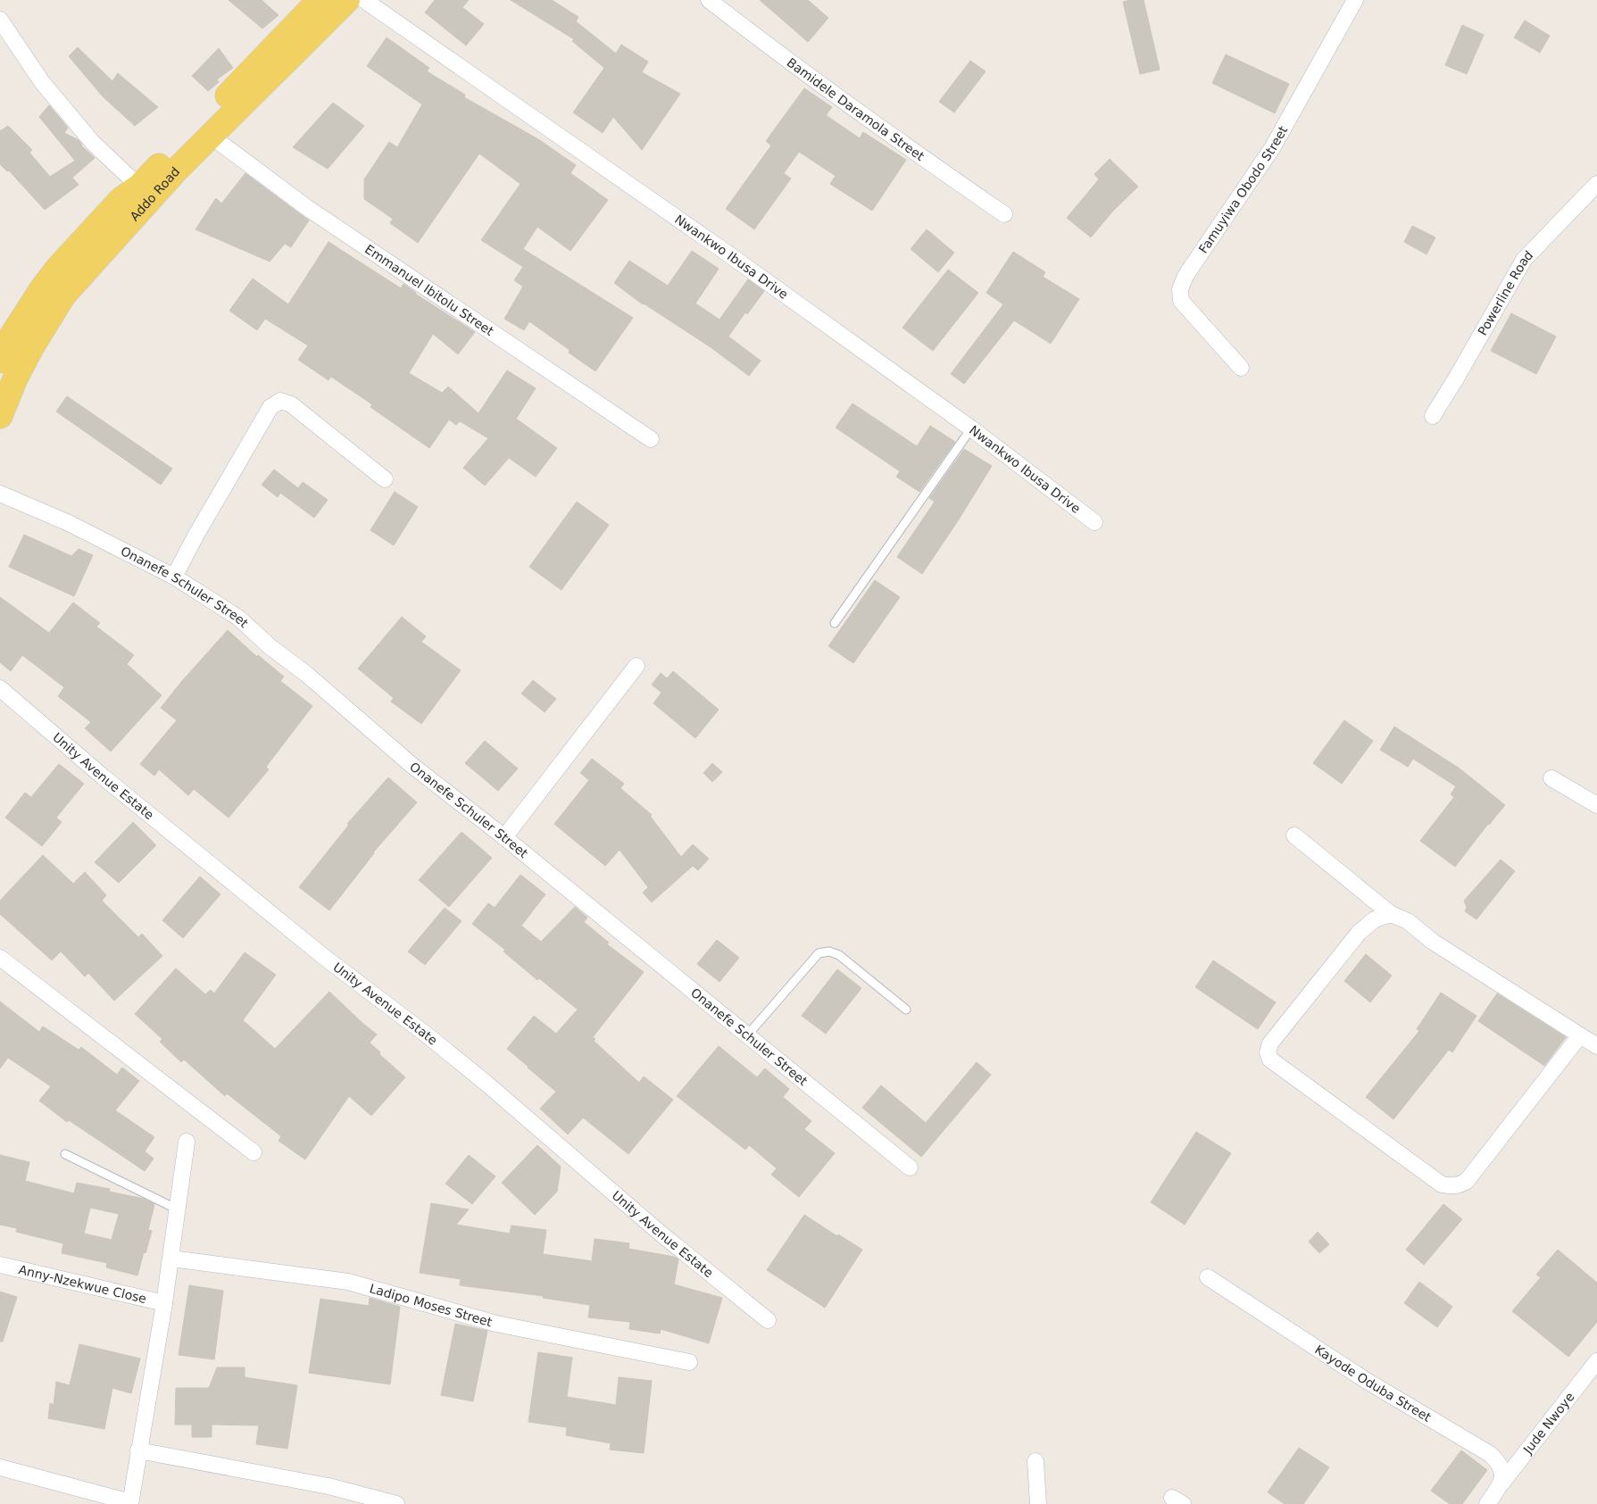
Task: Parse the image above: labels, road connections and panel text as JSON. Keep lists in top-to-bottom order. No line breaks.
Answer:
{"streets":{"main road":["Addo Road"],"street":["Bamidele Daramola Street","Famuyiwa Obodo Street","Nwankwo Ibusa Drive","Emmanuel Ibitolu Street","Powerline Road","Onanefe Schuler Street","Unity Avenue Estate","Anny-Nzekwue Close","Ladipo Moses Street","Kayode Oduba Street","Jude Nwoye"]},"crossings":[["Addo Road","Emmanuel Ibitolu Street"],["Kayode Oduba Street","Jude Nwoye"]]}
